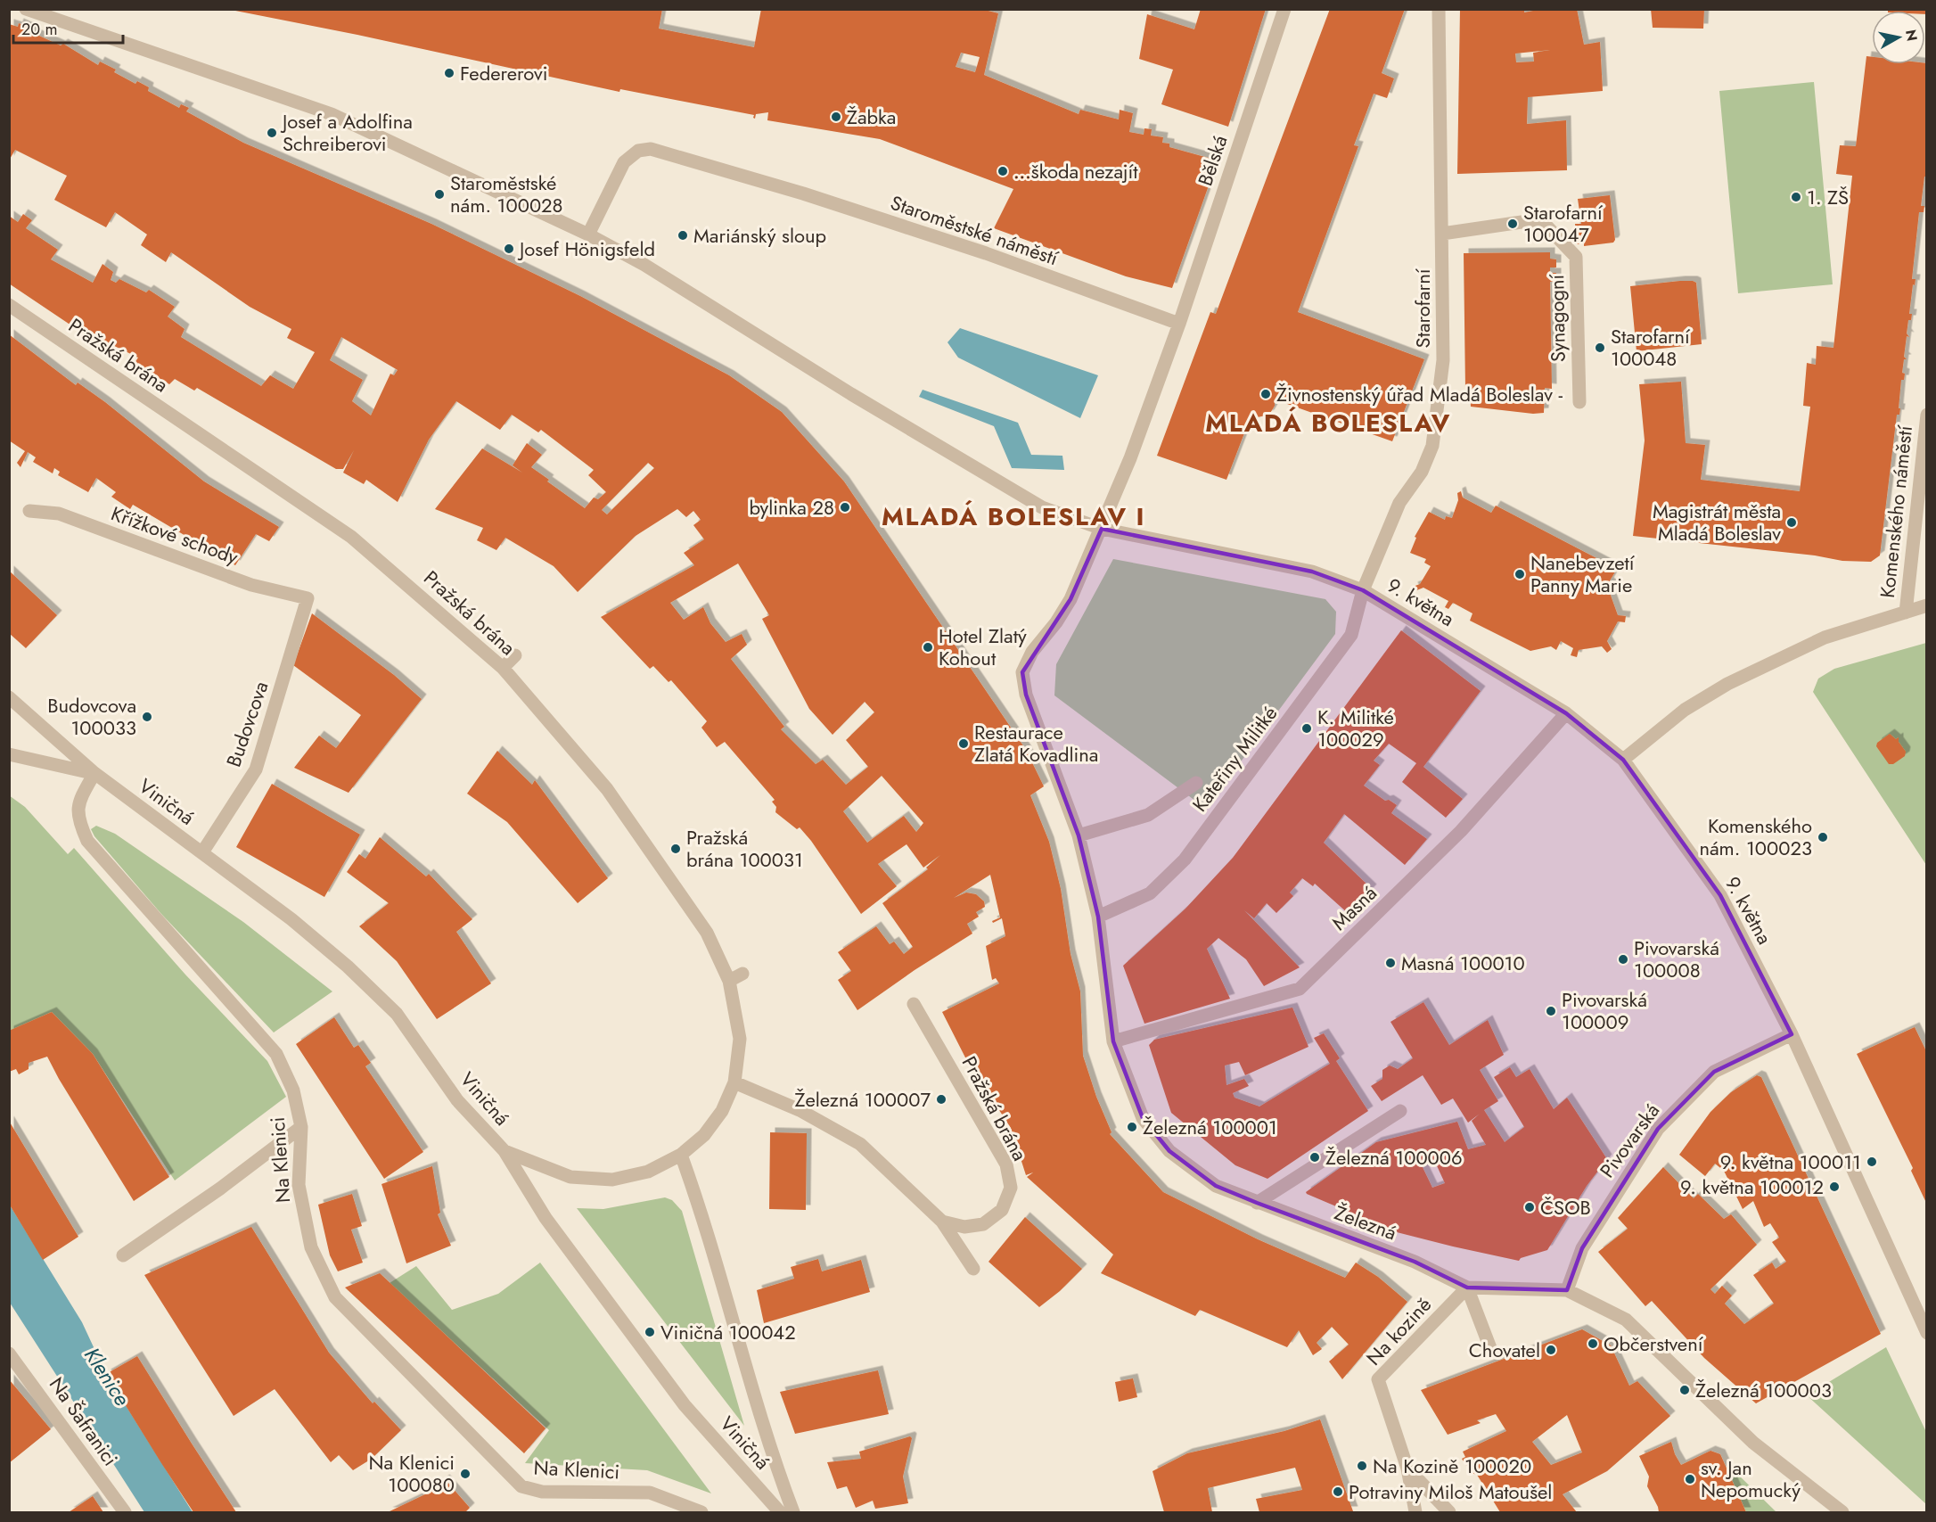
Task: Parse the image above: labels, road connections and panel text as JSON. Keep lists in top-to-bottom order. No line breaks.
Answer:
{"streets":{"street":["Bělská","Staroměstské náměstí","Starofarní","Synagogní","Pražská brána","Komenského náměstí","Křížkové schody","9. května","Budovcova","Kateřiny Militké","Viničná","Masná","Pivovarská","Na Klenici","Železná","Na kozině","Na Šafranici"]},"crossings":[["Bělská","Staroměstské náměstí"],["Starofarní","Synagogní"],["Starofarní","9. května"],["Starofarní","Kateřiny Militké"],["Pražská brána","Viničná"],["Komenského náměstí","9. května"],["Křížkové schody","Budovcova"],["9. května","Kateřiny Militké"],["9. května","Masná"],["9. května","Pivovarská"],["Budovcova","Viničná"],["Kateřiny Militké","Železná"],["Viničná","Na Klenici"],["Masná","Železná"],["Pivovarská","Železná"],["Železná","Na kozině"]],"districts":["MLADÁ BOLESLAV","MLADÁ BOLESLAV I"],"water":["Klenice"],"places":["Federerovi","Žabka","Josef a Adolfina Schreiberovi","...škoda nezajít","Staroměstské nám. 100028","1. ZŠ","Starofarní 100047","Mariánský sloup","Josef Hönigsfeld","Starofarní 100048","Živnostenský úřad Mladá Boleslav -","bylinka 28","Magistrát města Mladá Boleslav","Nanebevzetí Panny Marie","Hotel Zlatý Kohout","Budovcova 100033","K. Militké 100029","Restaurace Zlatá Kovadlina","Komenského nám. 100023","Pražská brána 100031","Pivovarská 100008","Masná 100010","Pivovarská 100009","Železná 100007","Železná 100001","Železná 100006","9. května 100011","9. května 100012","ČSOB","Viničná 100042","Občerstvení","Chovatel","Železná 100003","Na Kozině 100020","Na Klenici 100080","sv. Jan Nepomucký","Potraviny Miloš Matoušel"],"scale_bar":"20 m","north":"right"}
